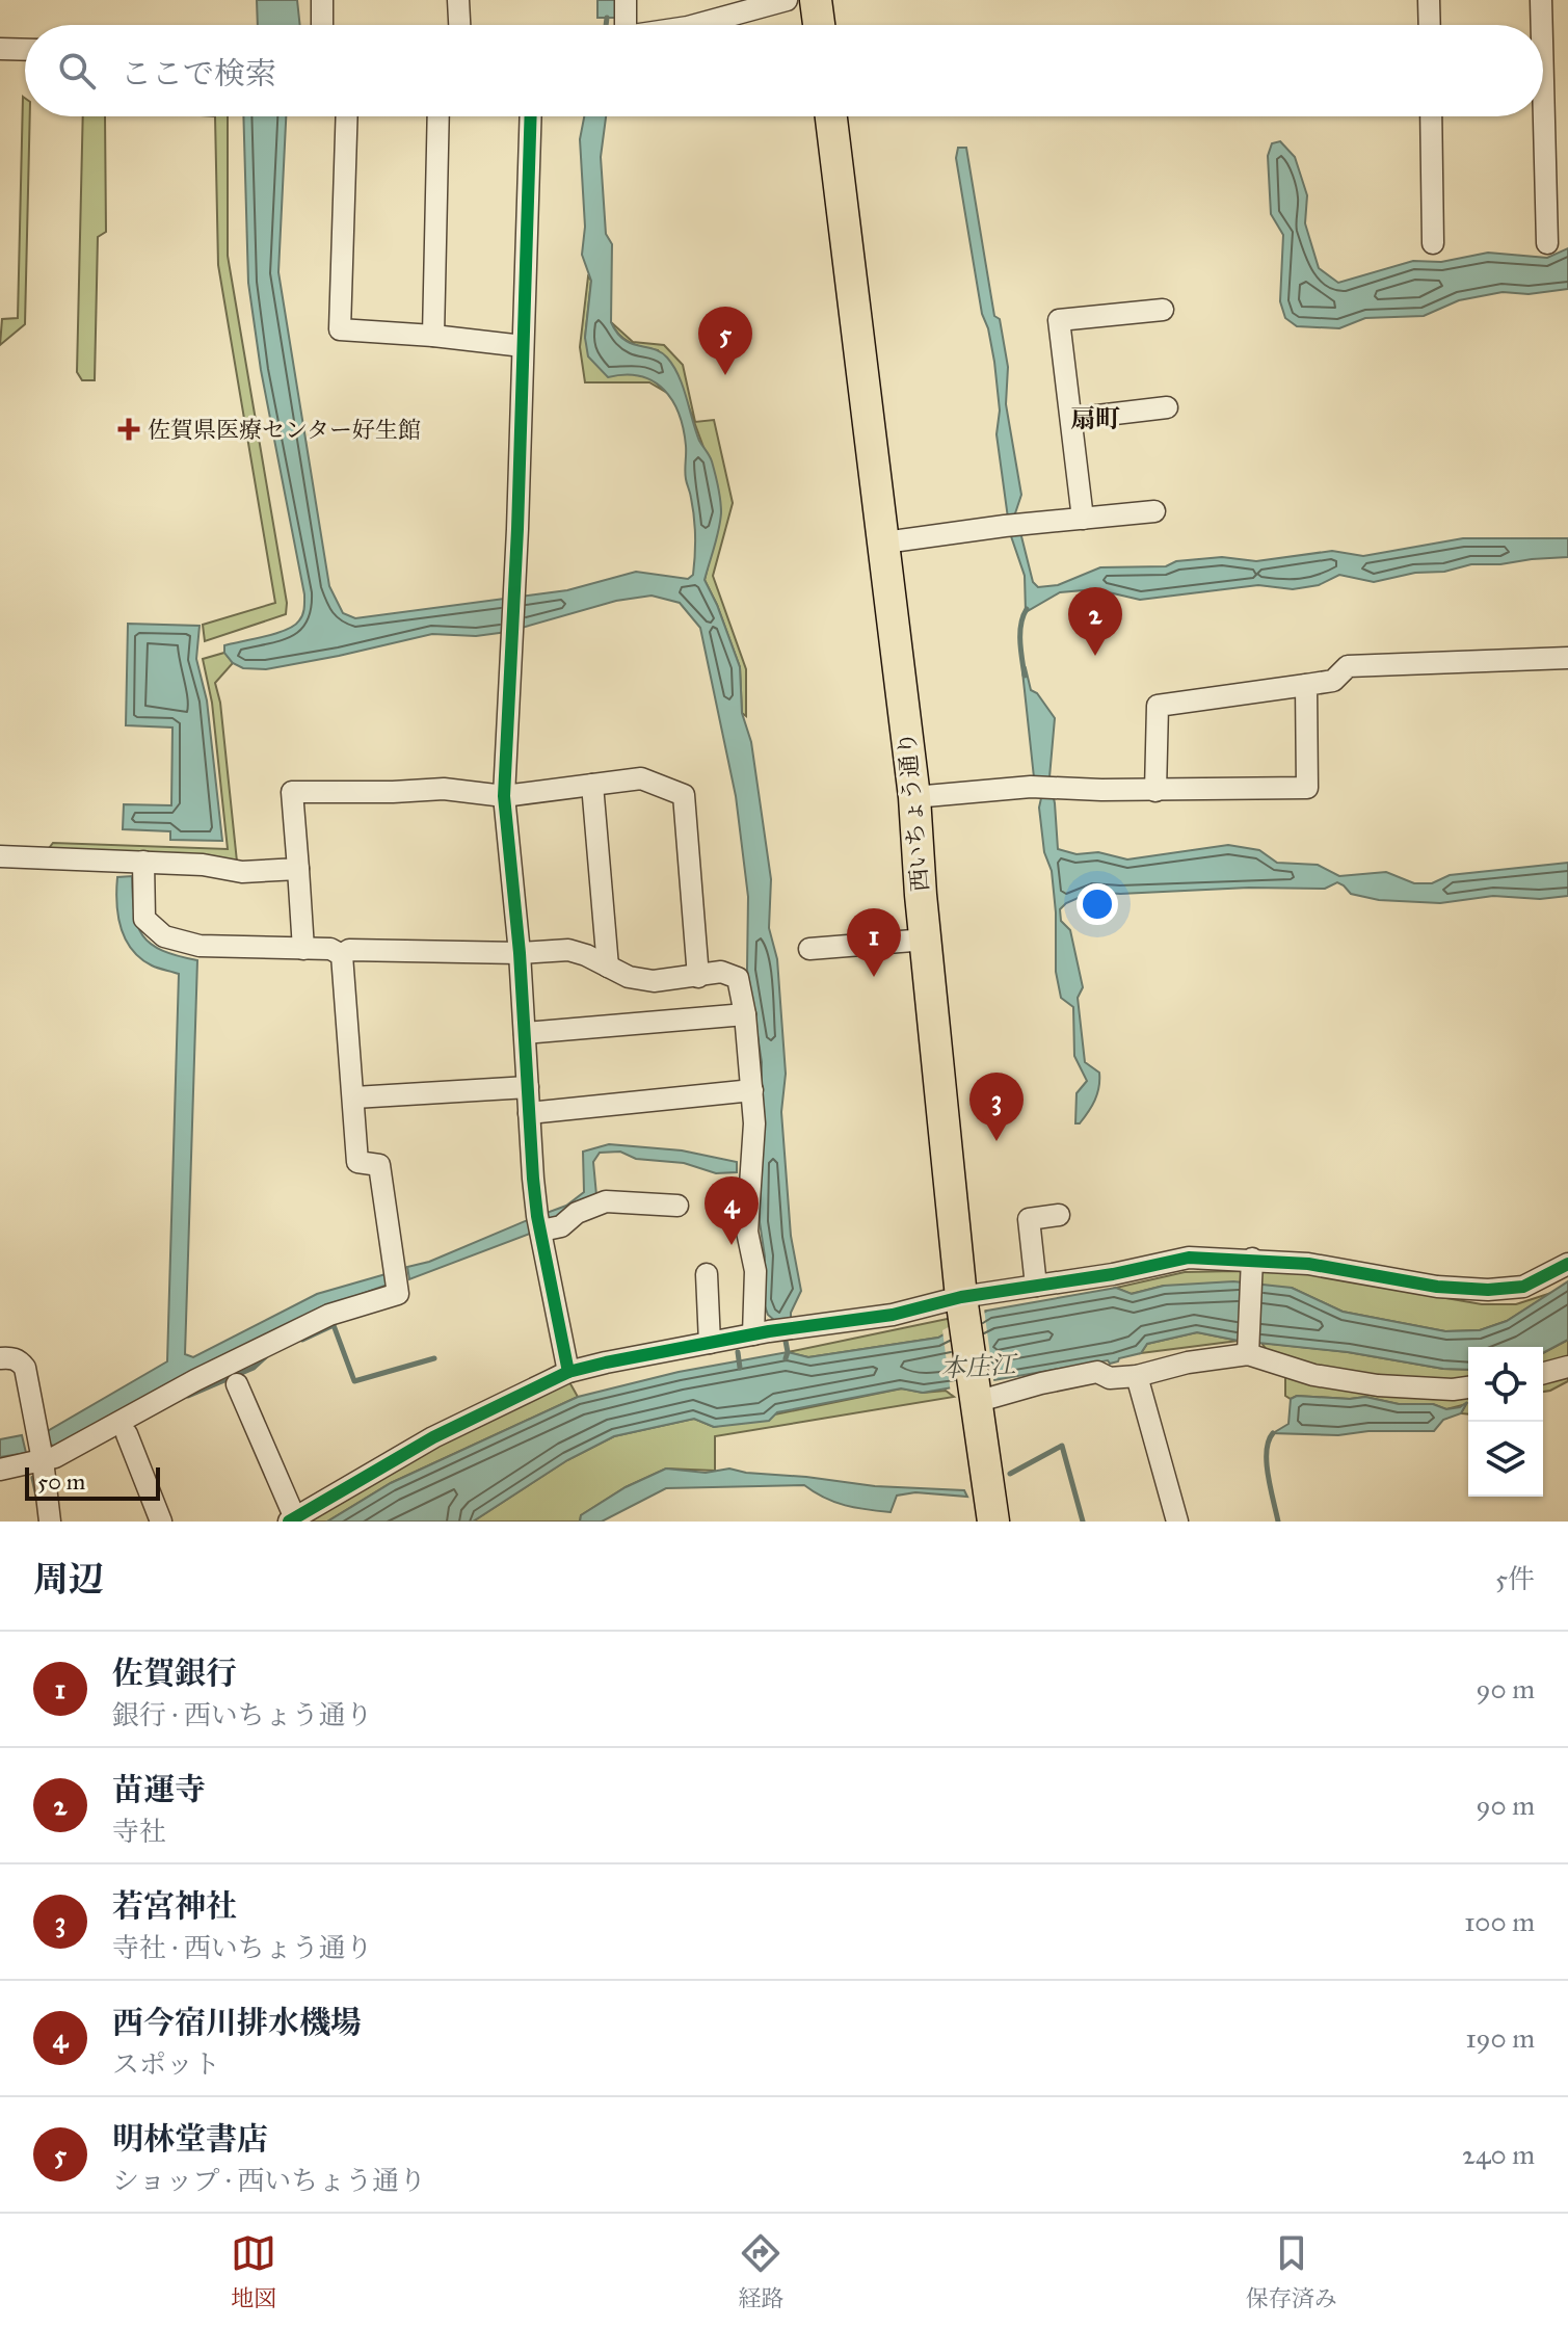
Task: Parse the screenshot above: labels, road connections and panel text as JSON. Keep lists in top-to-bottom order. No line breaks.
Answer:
{"streets":{"highway":["西いちょう通り"]},"districts":["扇町"],"water":["本庄江"],"places":{"health":["佐賀県医療センター好生館"]},"scale_bar":"50 m","page":{"search":"ここで検索","pins":["5","2","1","3","4"],"scale":"50 m","heading":["周辺","5件"],"list":[{"mark":"1","name":"佐賀銀行","note":"銀行 · 西いちょう通り","value":"90 m"},{"mark":"2","name":"苗運寺","note":"寺社","value":"90 m"},{"mark":"3","name":"若宮神社","note":"寺社 · 西いちょう通り","value":"100 m"},{"mark":"4","name":"西今宿川排水機場","note":"スポット","value":"190 m"},{"mark":"5","name":"明林堂書店","note":"ショップ · 西いちょう通り","value":"240 m"}],"nav":["地図","経路","保存済み"]}}
